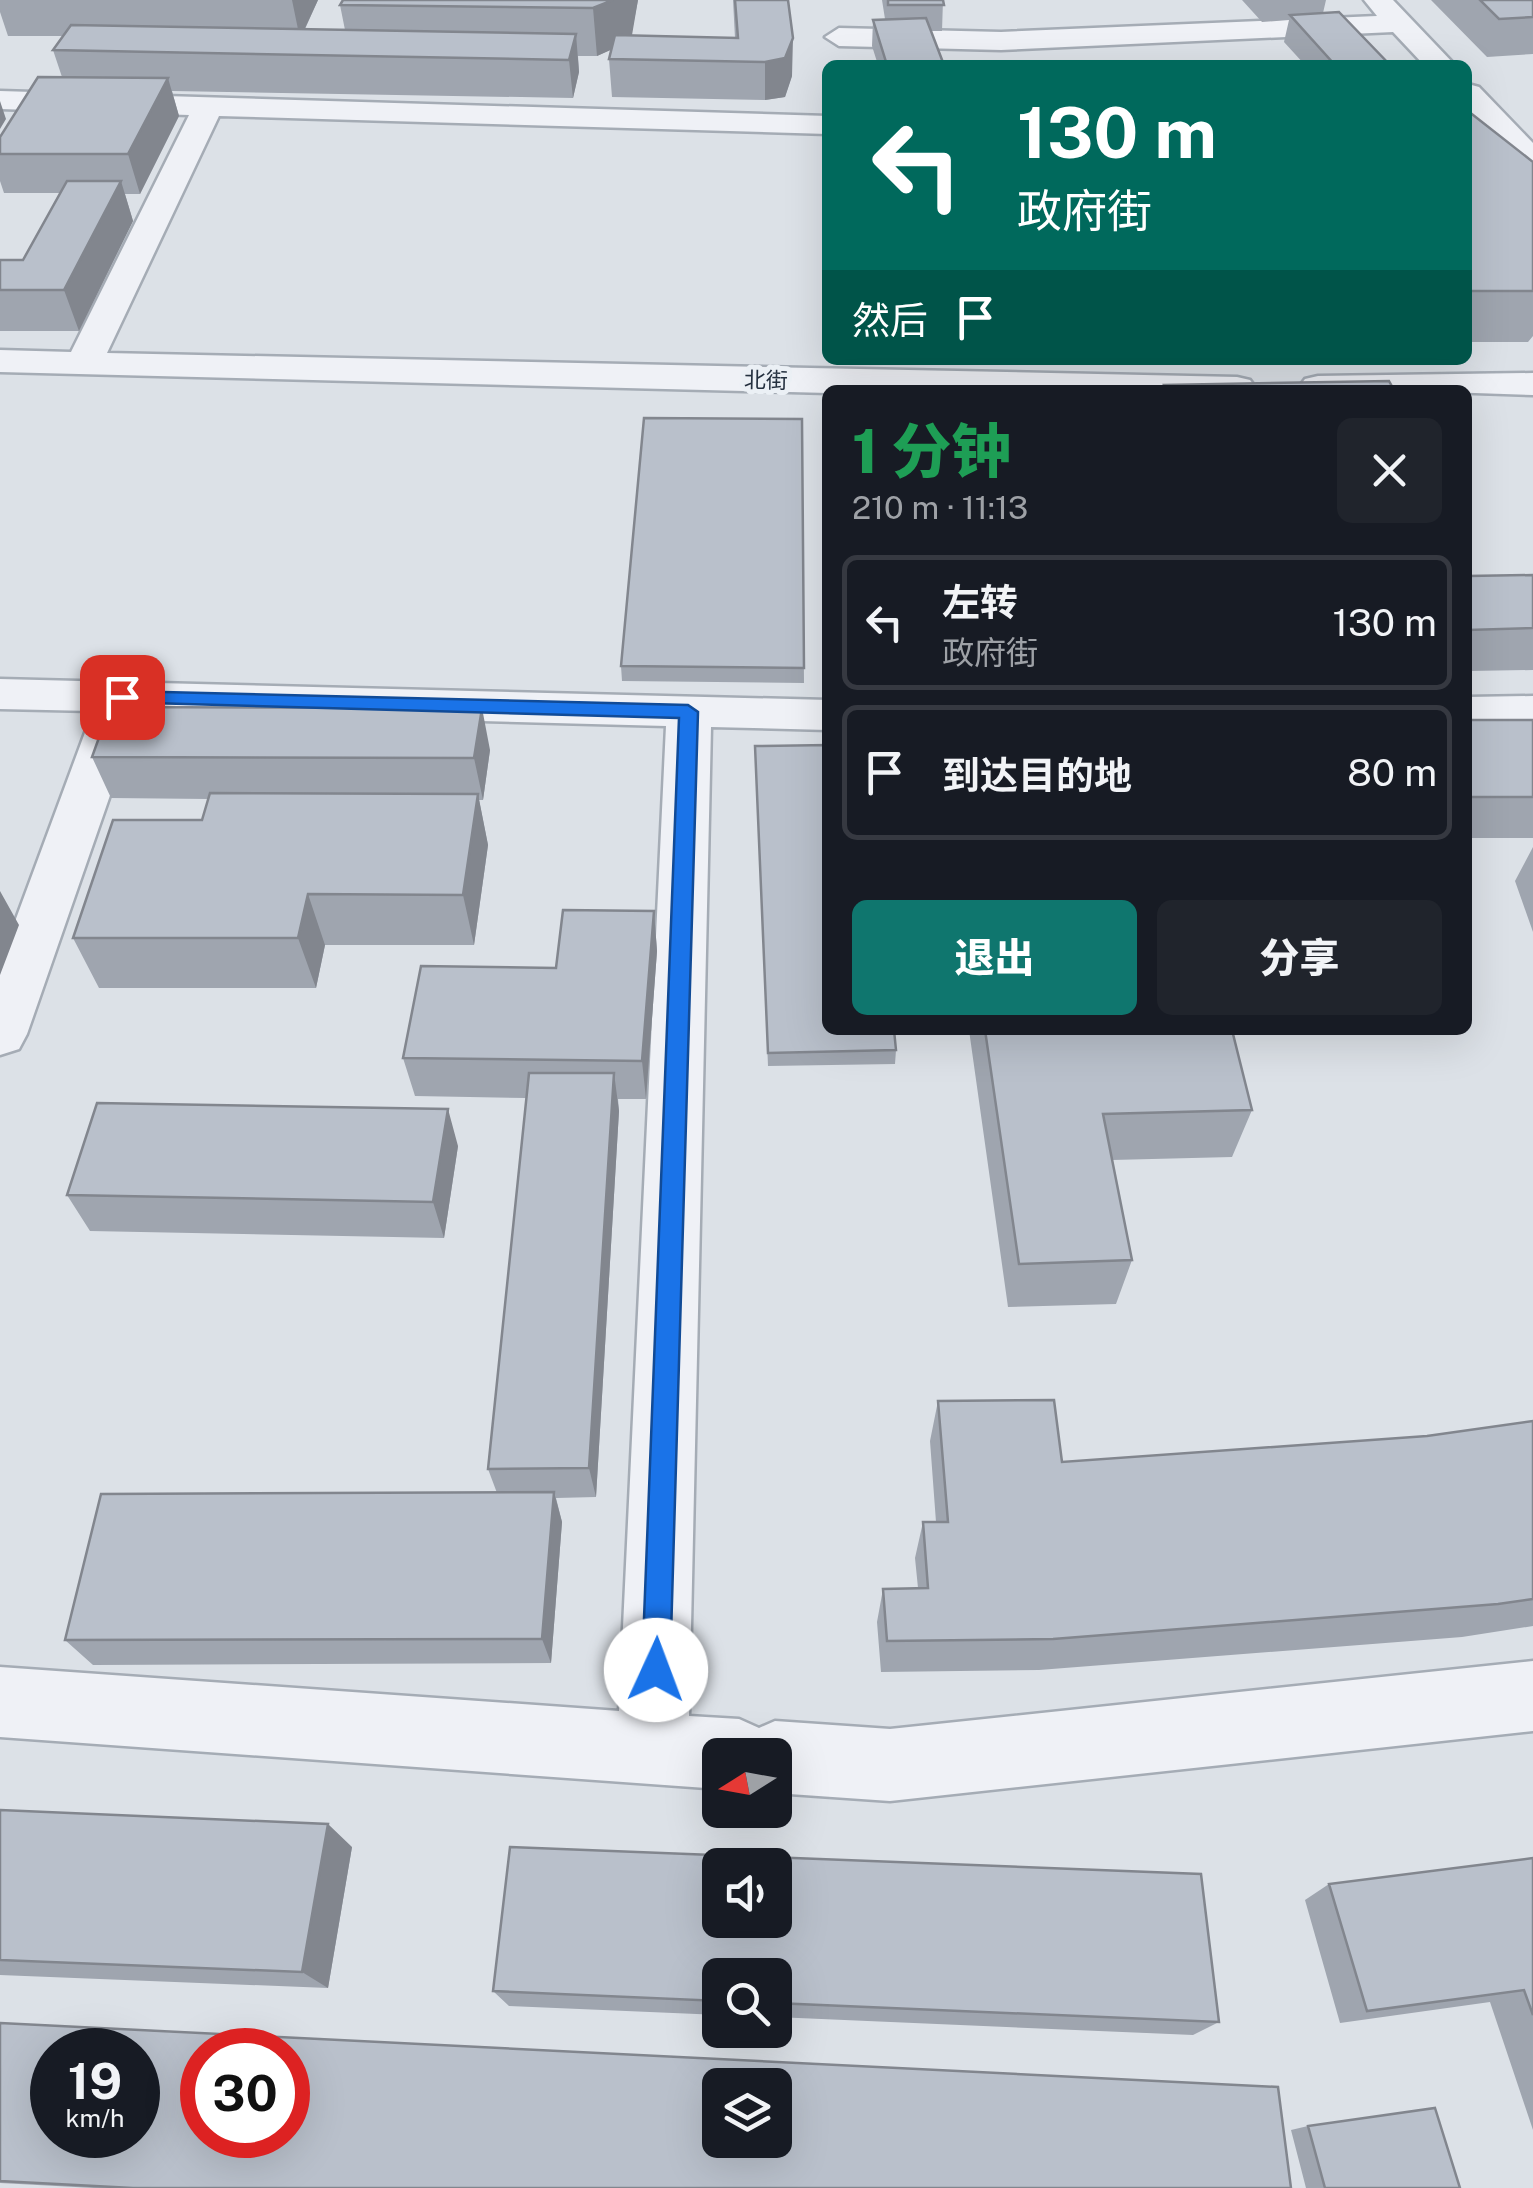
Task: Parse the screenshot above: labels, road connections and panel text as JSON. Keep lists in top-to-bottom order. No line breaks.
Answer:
{"streets":{"street":["北街"]},"north":"left","page":{"turn":["130 m","政府街"],"then":"然后","heading":["1 分钟","210 m · 11:13"],"list":[{"name":"左转","note":"政府街","value":"130 m"},{"name":"到达目的地","value":"80 m"}],"buttons":["退出","分享"],"speed":"19 km/h","limit":"30"}}
